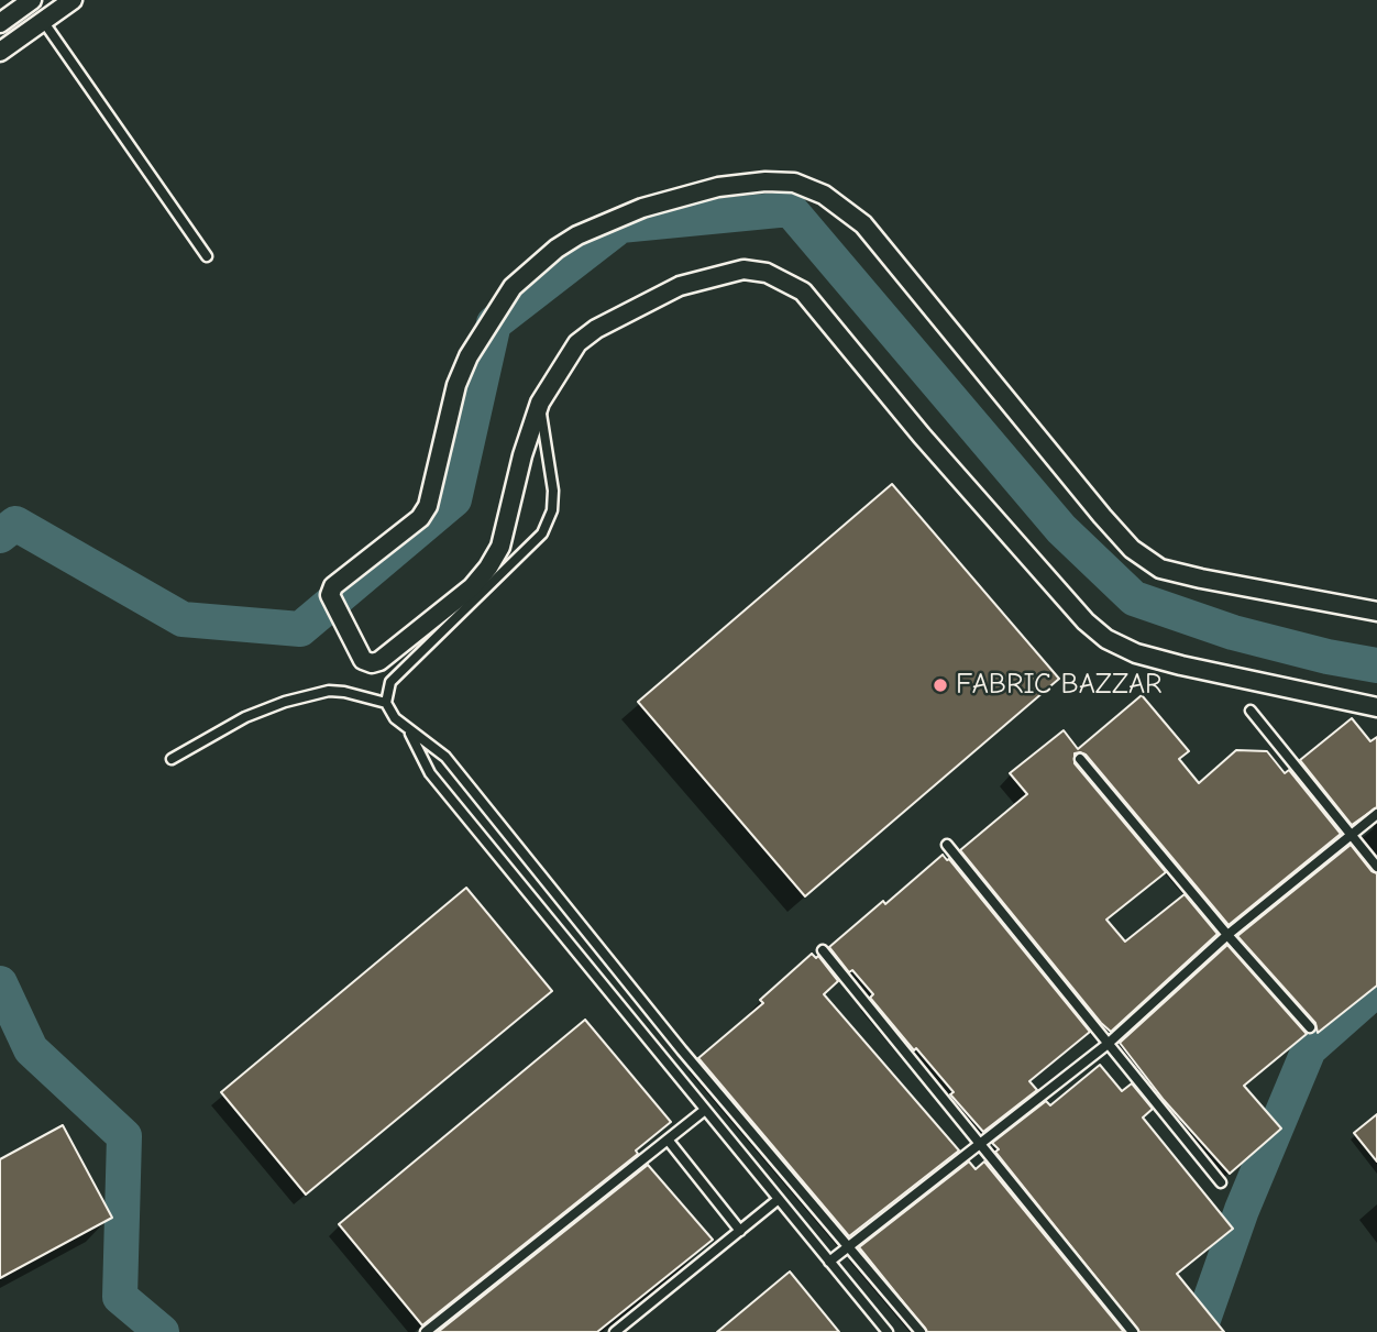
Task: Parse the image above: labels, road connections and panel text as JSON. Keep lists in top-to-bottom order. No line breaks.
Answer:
{"places":["FABRIC BAZZAR"]}
